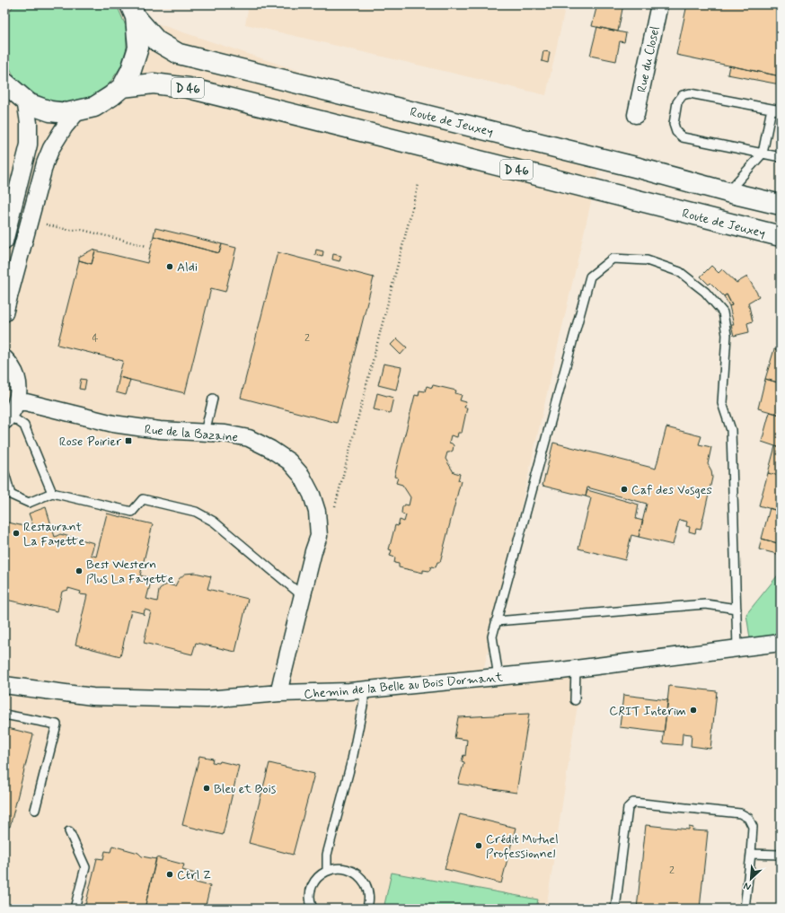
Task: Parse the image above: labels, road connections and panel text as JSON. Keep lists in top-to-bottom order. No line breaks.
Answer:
{"streets":{"main road":["D 46","Route de Jeuxey"],"street":["Rue du Closel","Rue de la Bazaine","Chemin de la Belle au Bois Dormant"]},"crossings":[["Rue de la Bazaine","Chemin de la Belle au Bois Dormant"]],"places":{"other":["Aldi","Caf des Vosges","Restaurant La Fayette","Best Western Plus La Fayette","CRIT Interim","Bleu et Bois","Crédit Mutuel Professionnel","Ctrl Z"],"transit":["Rose Poirier"]},"house_numbers":["4","2","2"],"north":"bottom left"}
